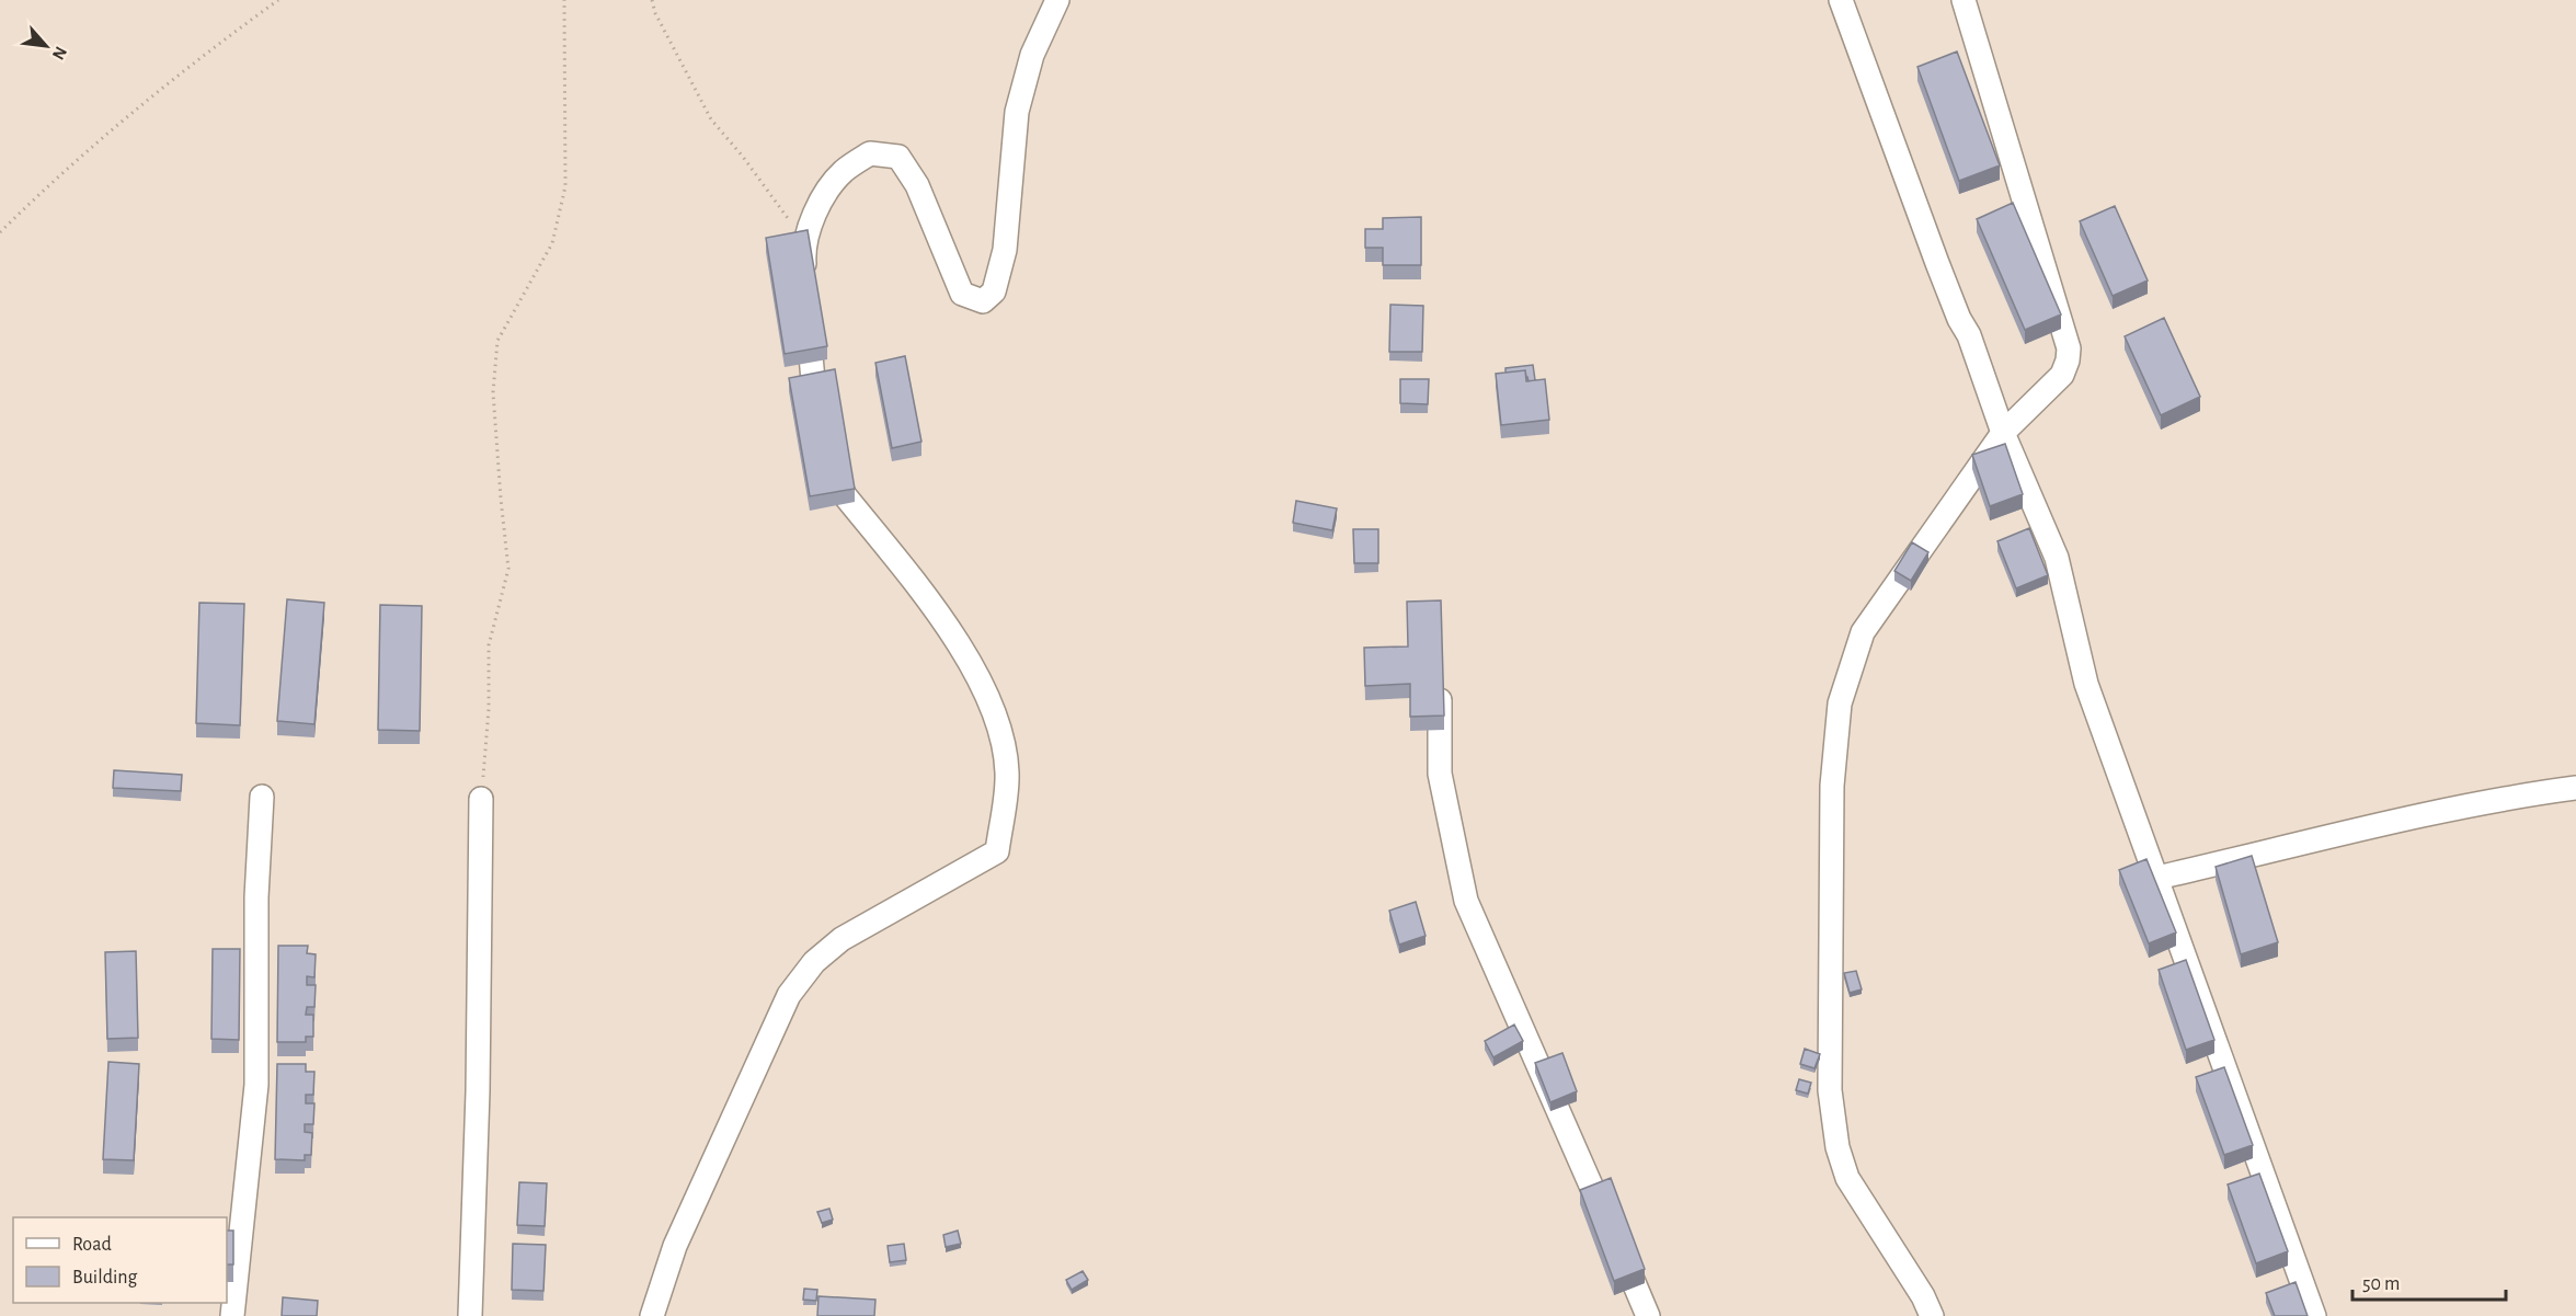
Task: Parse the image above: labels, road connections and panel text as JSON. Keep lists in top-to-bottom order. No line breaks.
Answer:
{"legend":["Road","Building"],"scale_bar":"50 m","north":"bottom right"}
